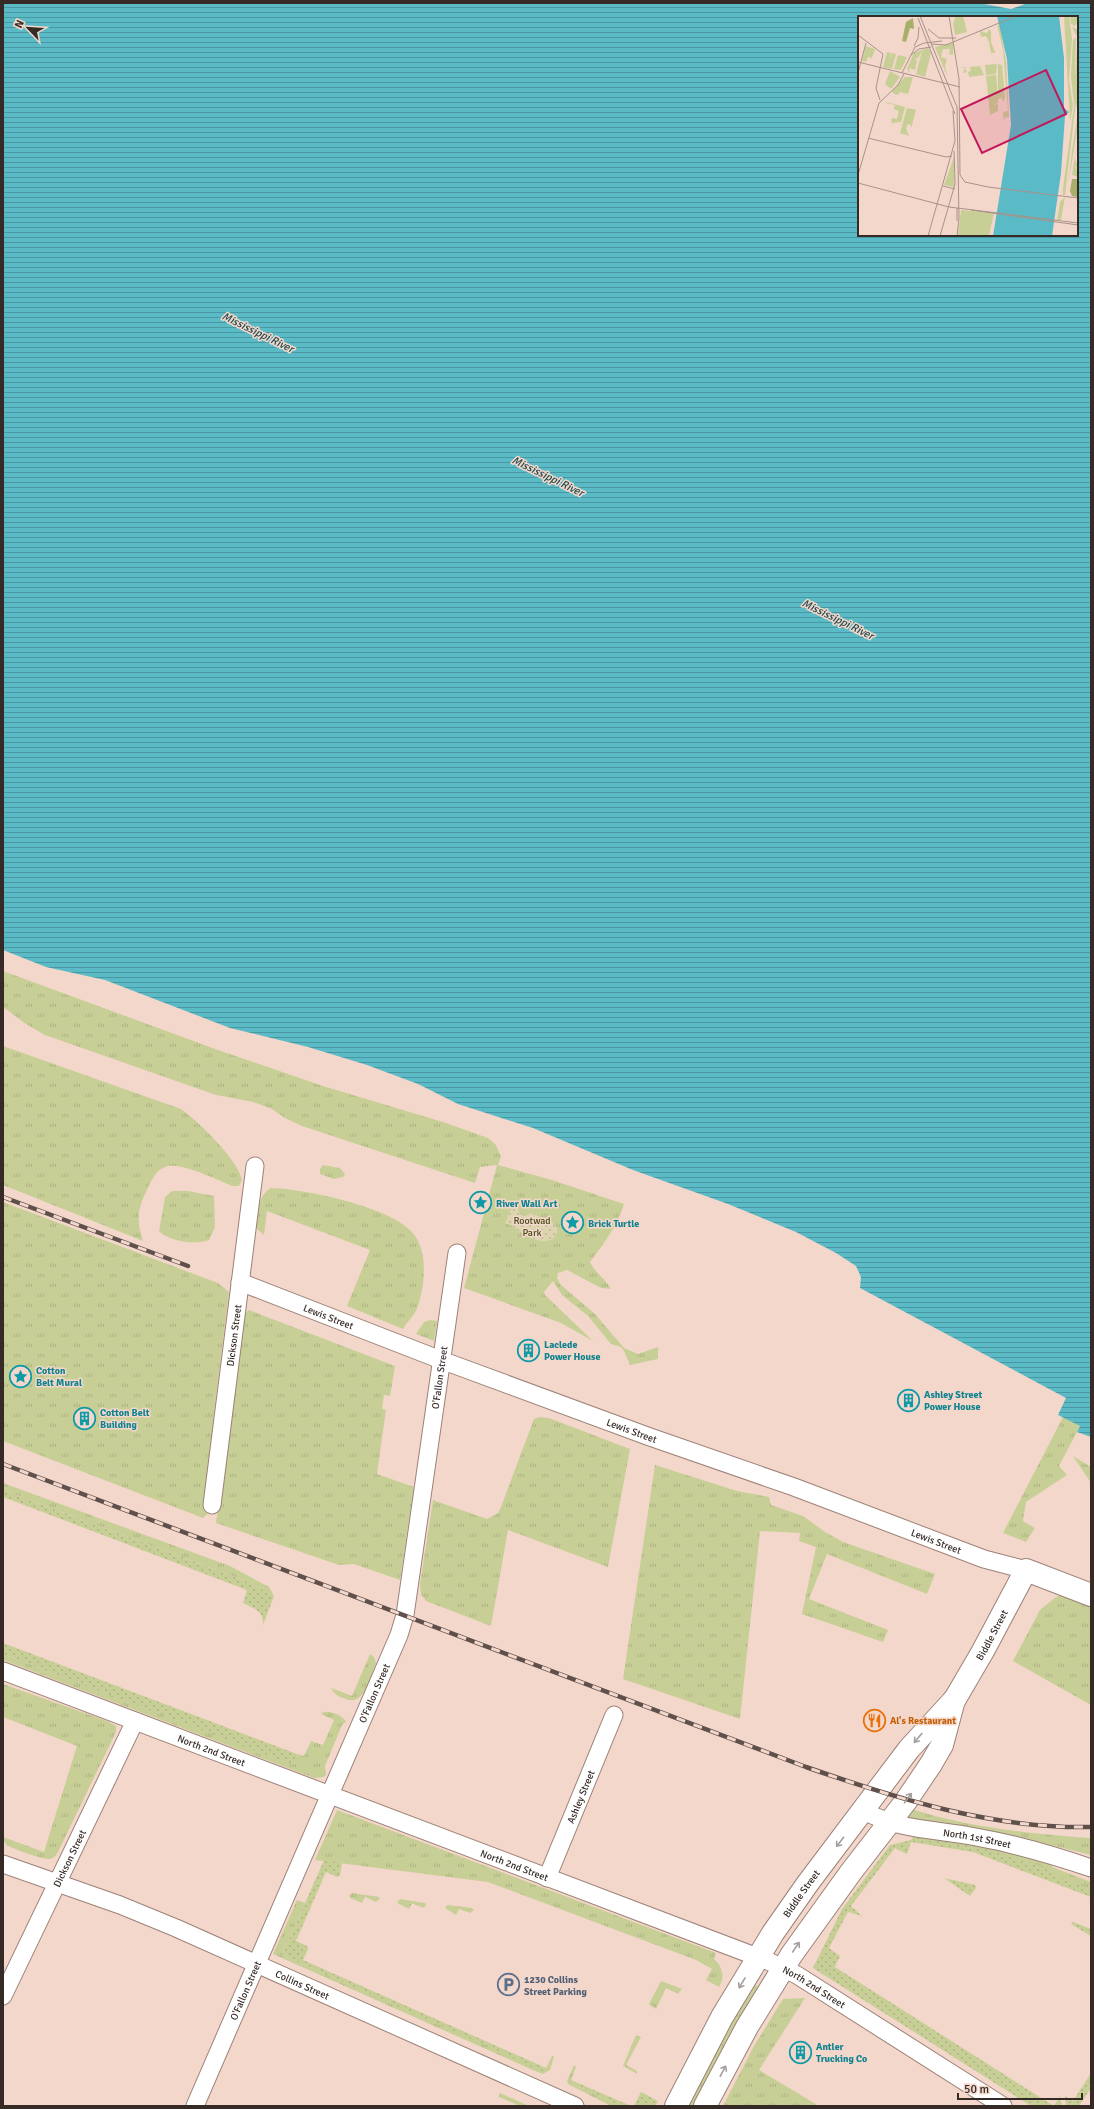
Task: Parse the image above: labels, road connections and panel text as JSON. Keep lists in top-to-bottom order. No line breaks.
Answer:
{"streets":{"street":["Lewis Street","Dickson Street","O'Fallon Street","Biddle Street","North 2nd Street","Ashley Street","North 1st Street","Collins Street"]},"crossings":[["Lewis Street","Dickson Street"],["Lewis Street","O'Fallon Street"],["Lewis Street","Biddle Street"],["Dickson Street","North 2nd Street"],["Dickson Street","Collins Street"],["O'Fallon Street","North 2nd Street"],["O'Fallon Street","Collins Street"],["Biddle Street","North 2nd Street"],["Biddle Street","North 1st Street"],["North 2nd Street","Ashley Street"]],"water":["Mississippi River"],"parks":["Rootwad Park"],"places":{"place":["River Wall Art","Brick Turtle","Cotton Belt Mural"],"building":["Laclede Power House","Ashley Street Power House","Cotton Belt Building","Antler Trucking Co"],"restaurant":["Al's Restaurant"],"parking":["1230 Collins Street Parking"]},"scale_bar":"50 m","north":"top left"}
